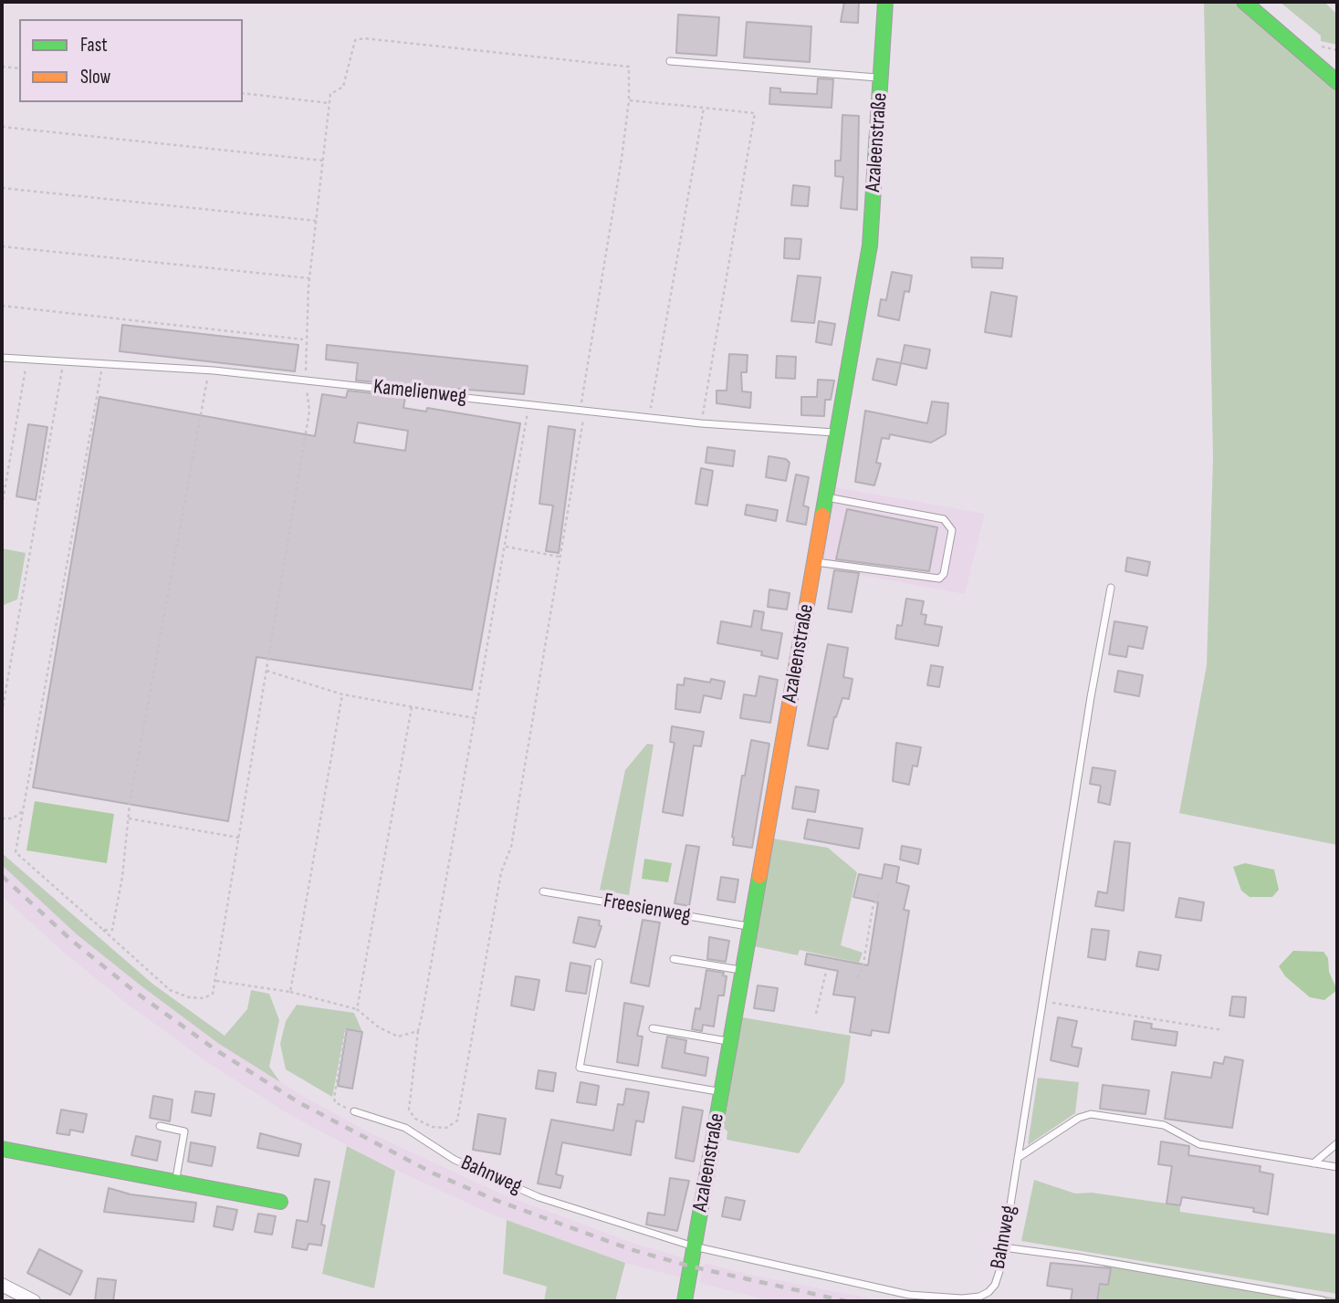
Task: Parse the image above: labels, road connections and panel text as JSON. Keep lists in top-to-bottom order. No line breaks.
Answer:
{"streets":{"street":["Azaleenstraße"],"lane":["Kamelienweg","Freesienweg","Bahnweg"]},"crossings":[["Azaleenstraße","Kamelienweg"],["Azaleenstraße","Freesienweg"],["Azaleenstraße","Bahnweg"]],"legend":["Fast","Slow"]}
